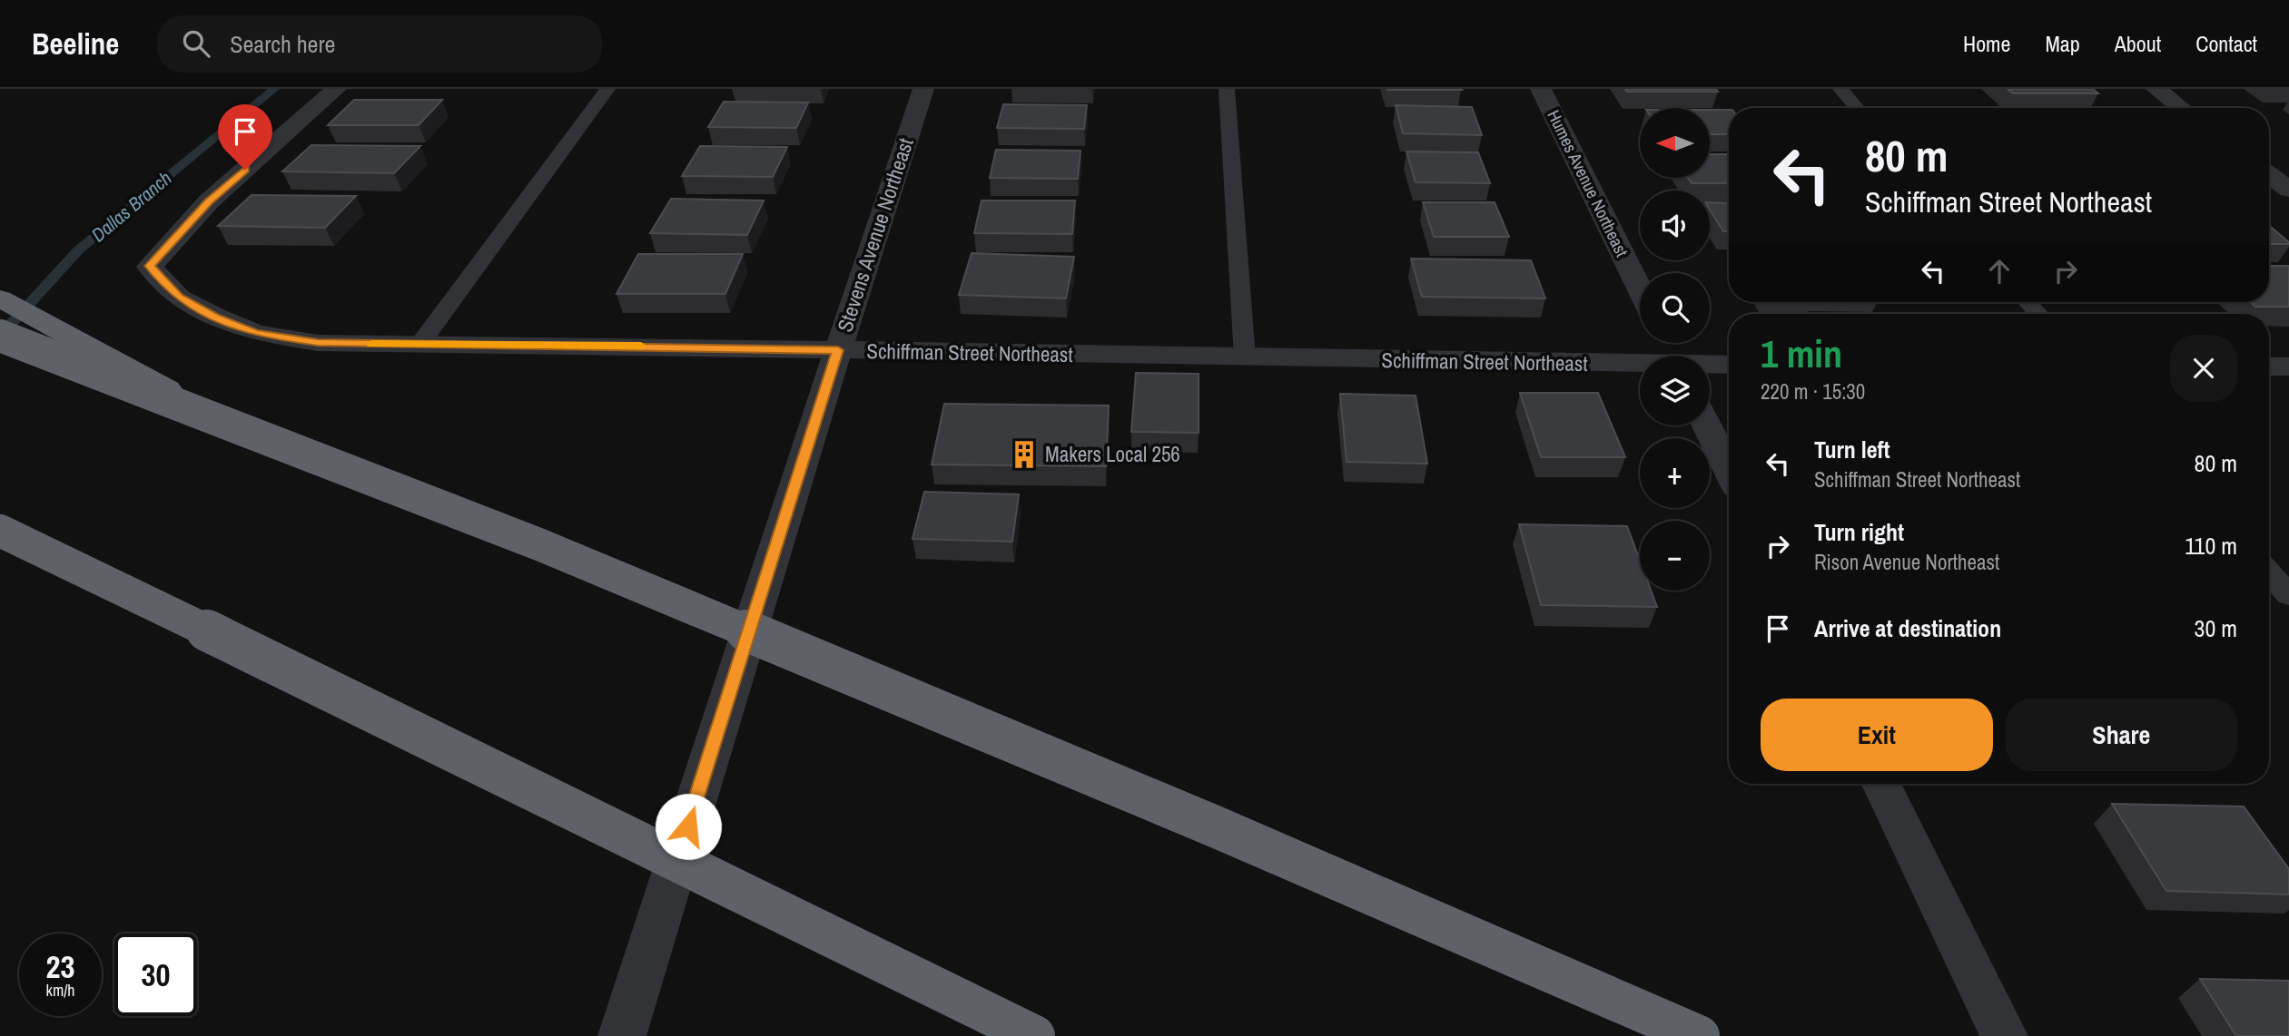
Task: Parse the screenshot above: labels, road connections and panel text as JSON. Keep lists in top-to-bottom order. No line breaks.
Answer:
{"streets":{"street":["Humes Avenue Northeast","Stevens Avenue Northeast","Schiffman Street Northeast"]},"crossings":[["Stevens Avenue Northeast","Schiffman Street Northeast"]],"water":["Dallas Branch"],"places":{"building":["Makers Local 256"]},"north":"left","page":{"header":"Beeline","search":"Search here","nav":["Home","Map","About","Contact"],"map_buttons":["+","−"],"turn":["80 m","Schiffman Street Northeast"],"heading":["1 min","220 m · 15:30"],"list":[{"name":"Turn left","note":"Schiffman Street Northeast","value":"80 m"},{"name":"Turn right","note":"Rison Avenue Northeast","value":"110 m"},{"name":"Arrive at destination","value":"30 m"}],"buttons":["Exit","Share"],"speed":"23 km/h","limit":"30"}}
